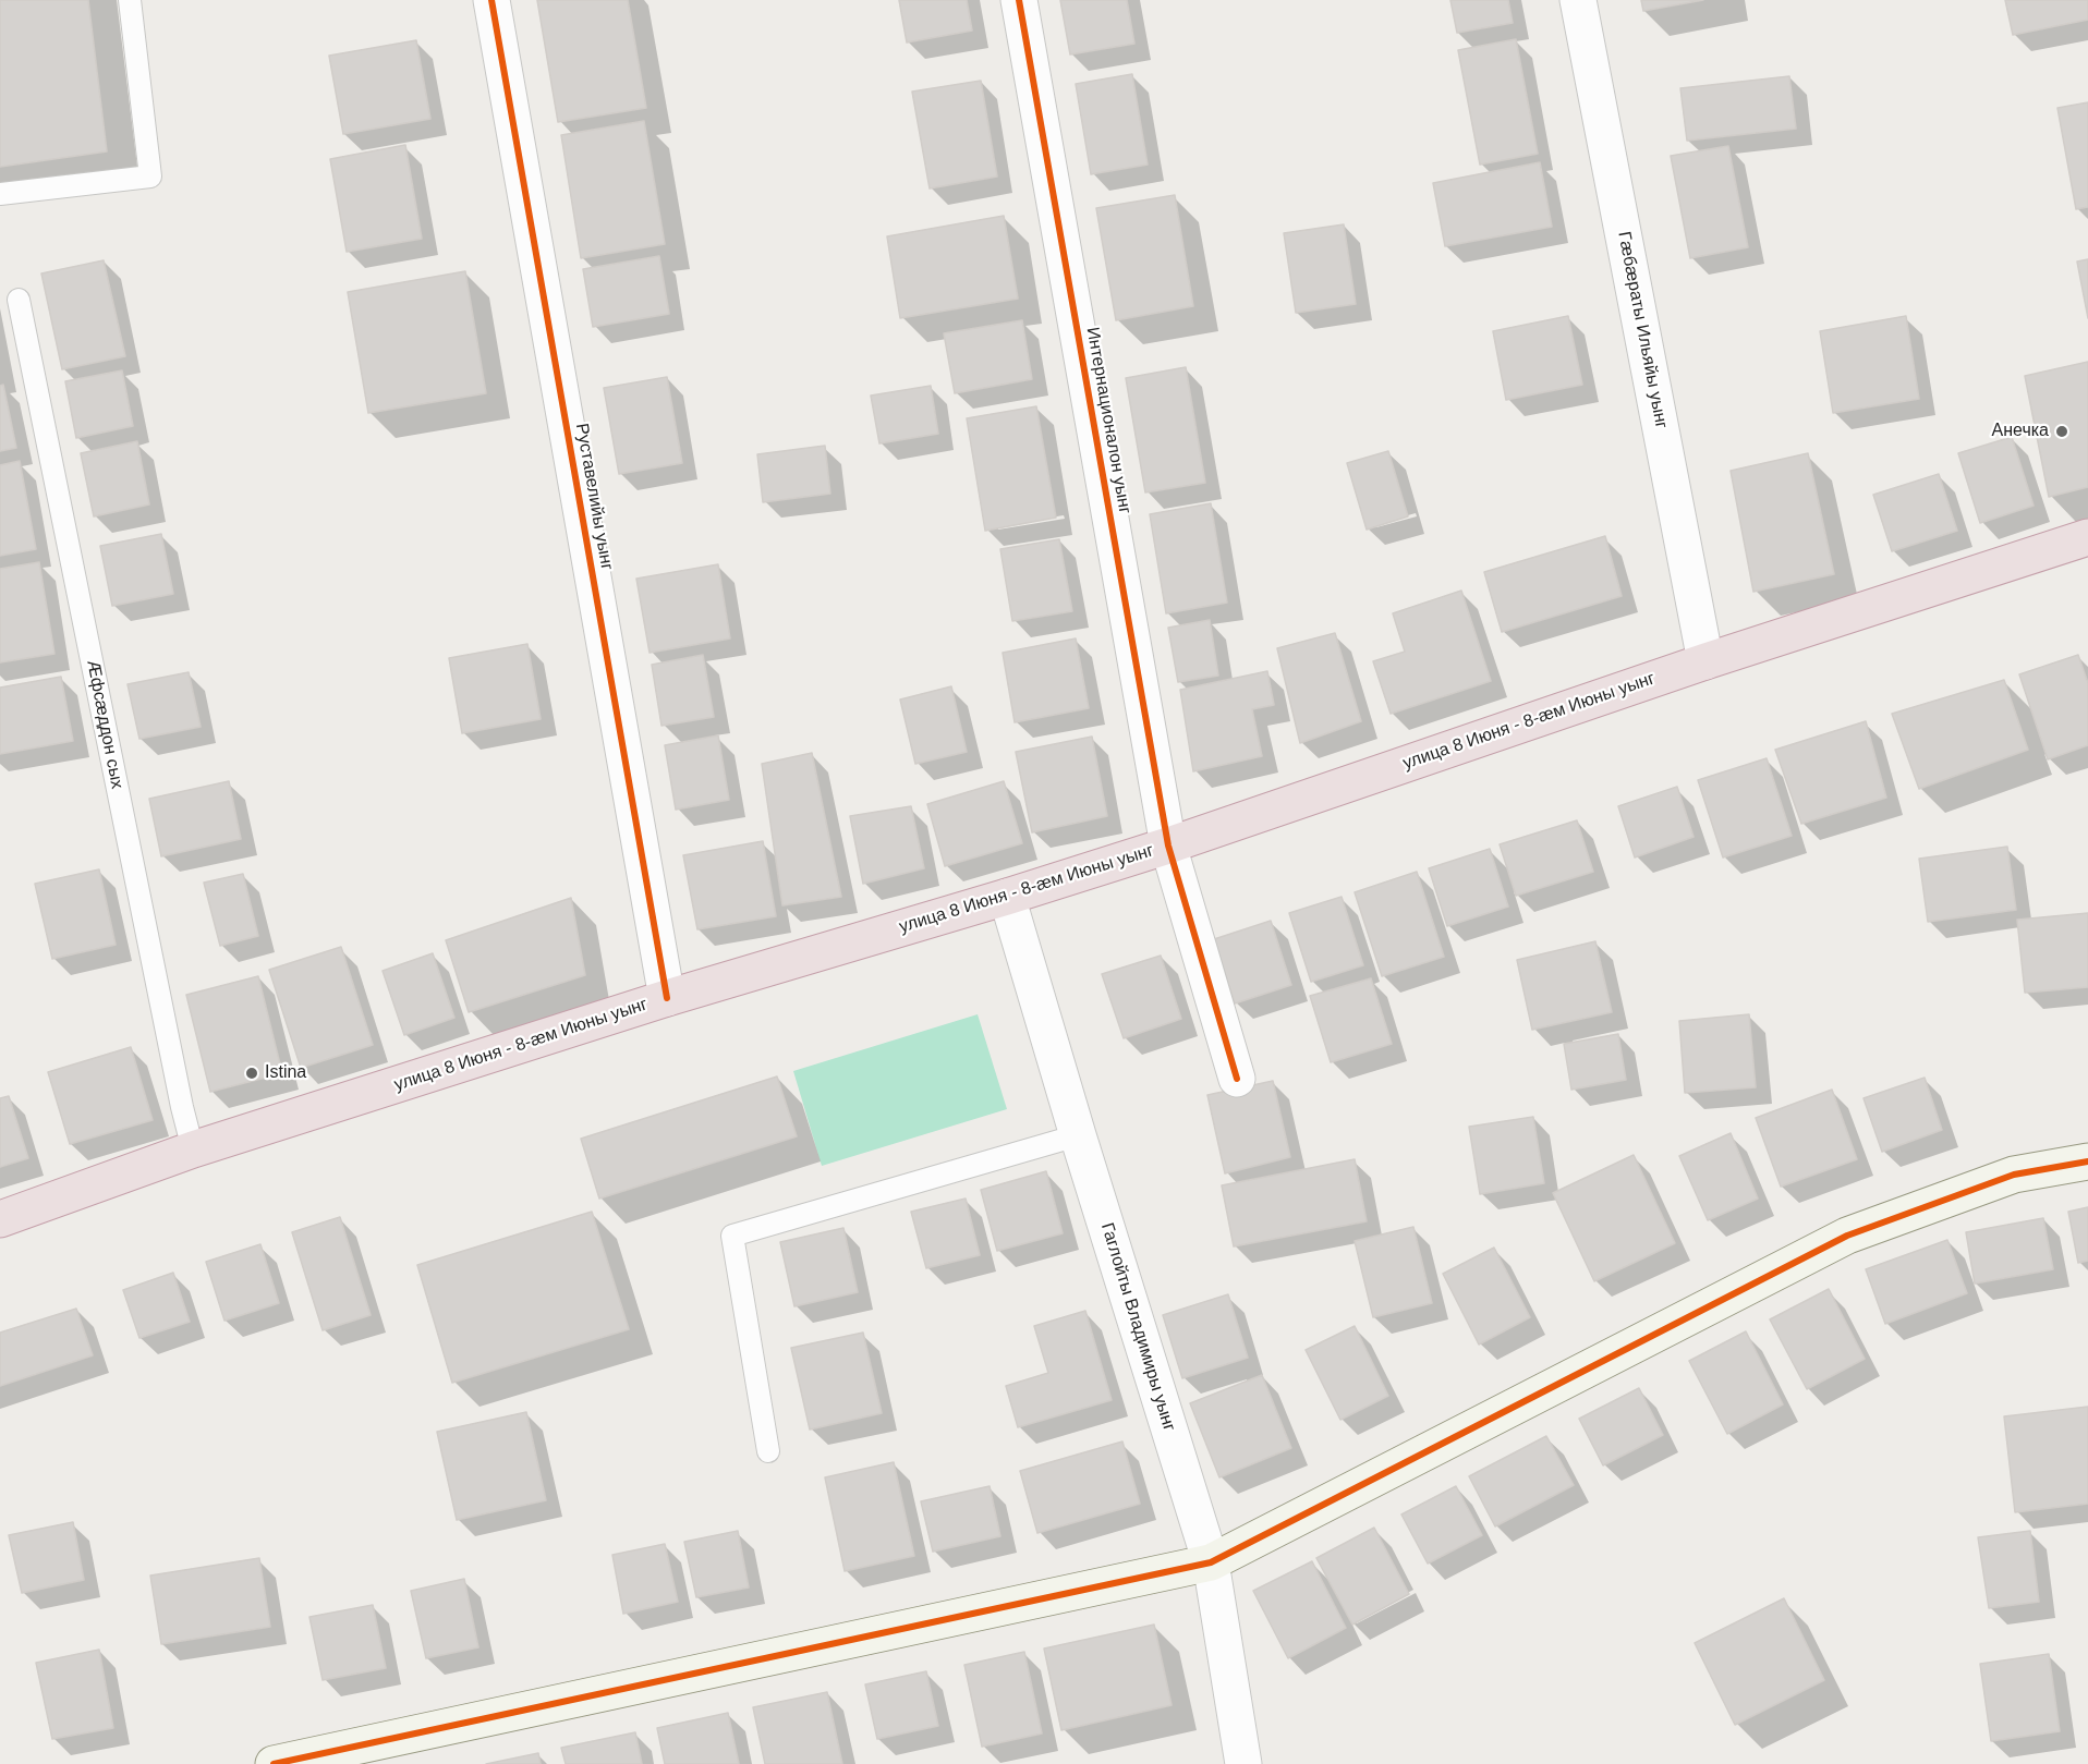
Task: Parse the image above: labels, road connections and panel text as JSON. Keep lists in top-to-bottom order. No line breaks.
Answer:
{"streets":{"highway":["улица 8 Июня - 8-ӕм Июны уынг"],"street":["Гæбæраты Ильяйы уынг","Интернационалон уынг","Руставелийы уынг","Гаглойты Владимиры уынг"],"lane":["Æфсæддон сых"]},"crossings":[["Гæбæраты Ильяйы уынг","улица 8 Июня - 8-ӕм Июны уынг"],["Интернационалон уынг","улица 8 Июня - 8-ӕм Июны уынг"],["Руставелийы уынг","улица 8 Июня - 8-ӕм Июны уынг"],["улица 8 Июня - 8-ӕм Июны уынг","Æфсæддон сых"],["улица 8 Июня - 8-ӕм Июны уынг","Гаглойты Владимиры уынг"]],"places":["Анечка","Istina"]}
